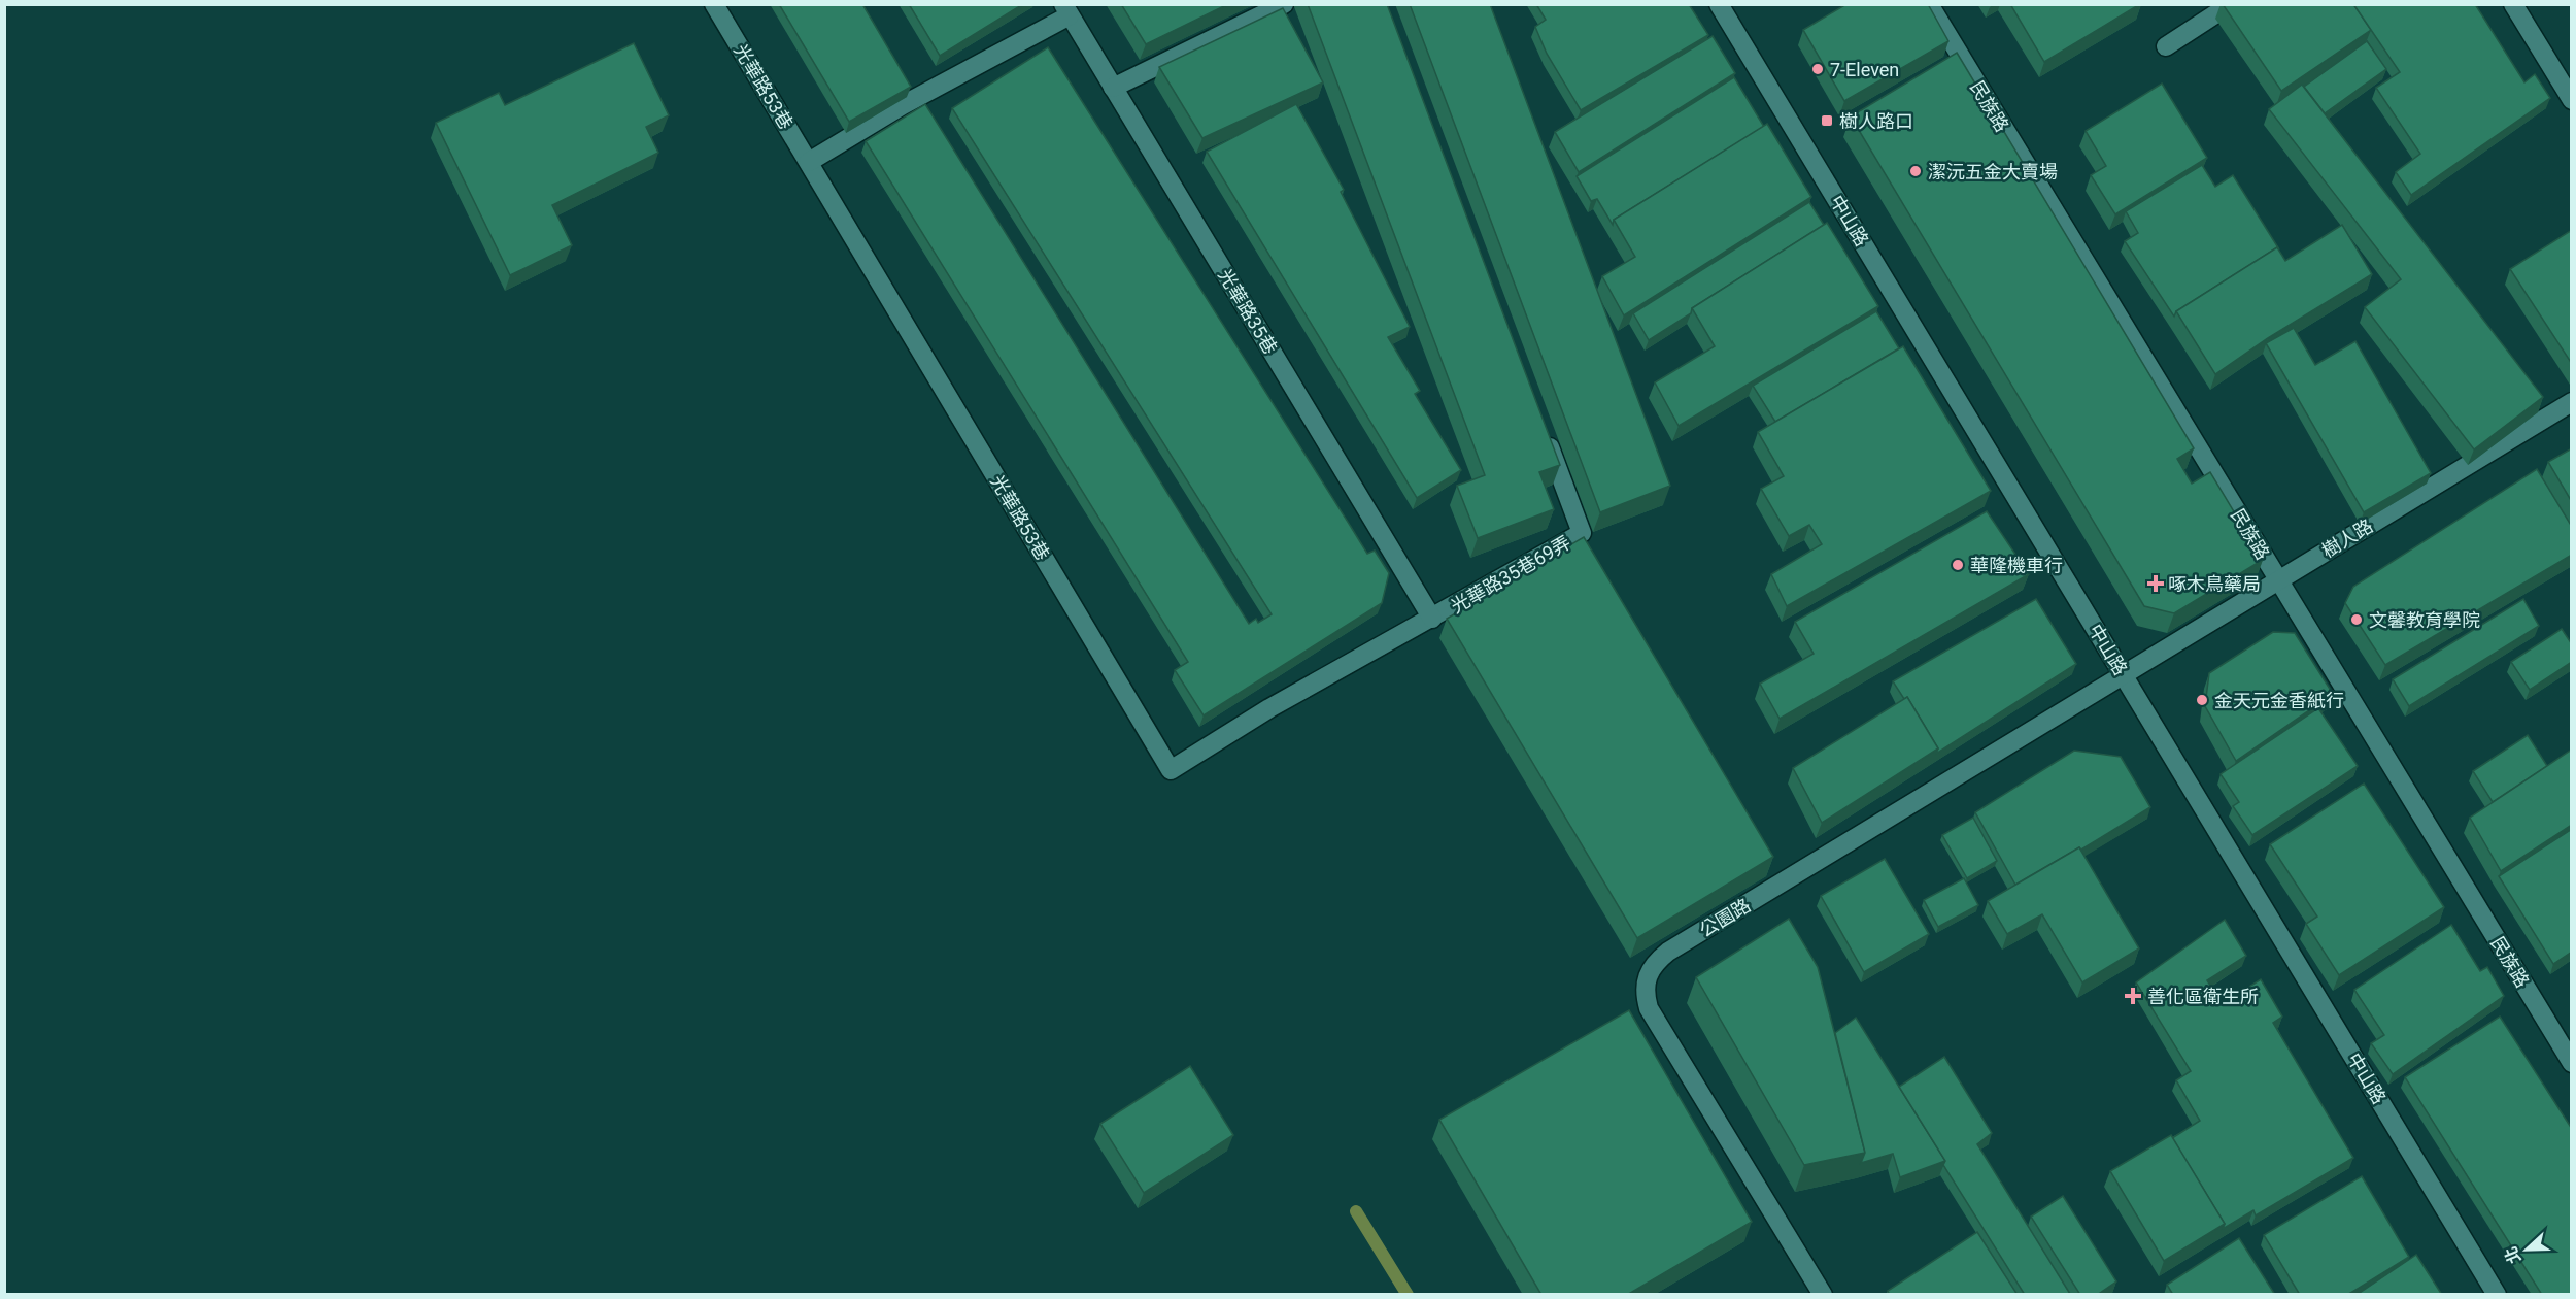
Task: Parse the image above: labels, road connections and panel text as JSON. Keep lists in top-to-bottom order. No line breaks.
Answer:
{"streets":{"street":["光華路53巷","民族路","中山路","光華路35巷","樹人路","光華路35巷69弄","公園路"]},"crossings":[["光華路53巷","光華路35巷"],["光華路53巷","光華路35巷69弄"],["民族路","樹人路"],["中山路","樹人路"],["中山路","公園路"],["光華路35巷","光華路35巷69弄"],["樹人路","公園路"]],"places":{"other":["7-Eleven","潔沅五金大賣場","華隆機車行","文馨教育學院","金天元金香紙行"],"transit":["樹人路口"],"health":["啄木鳥藥局","善化區衛生所"]},"north":"left"}
